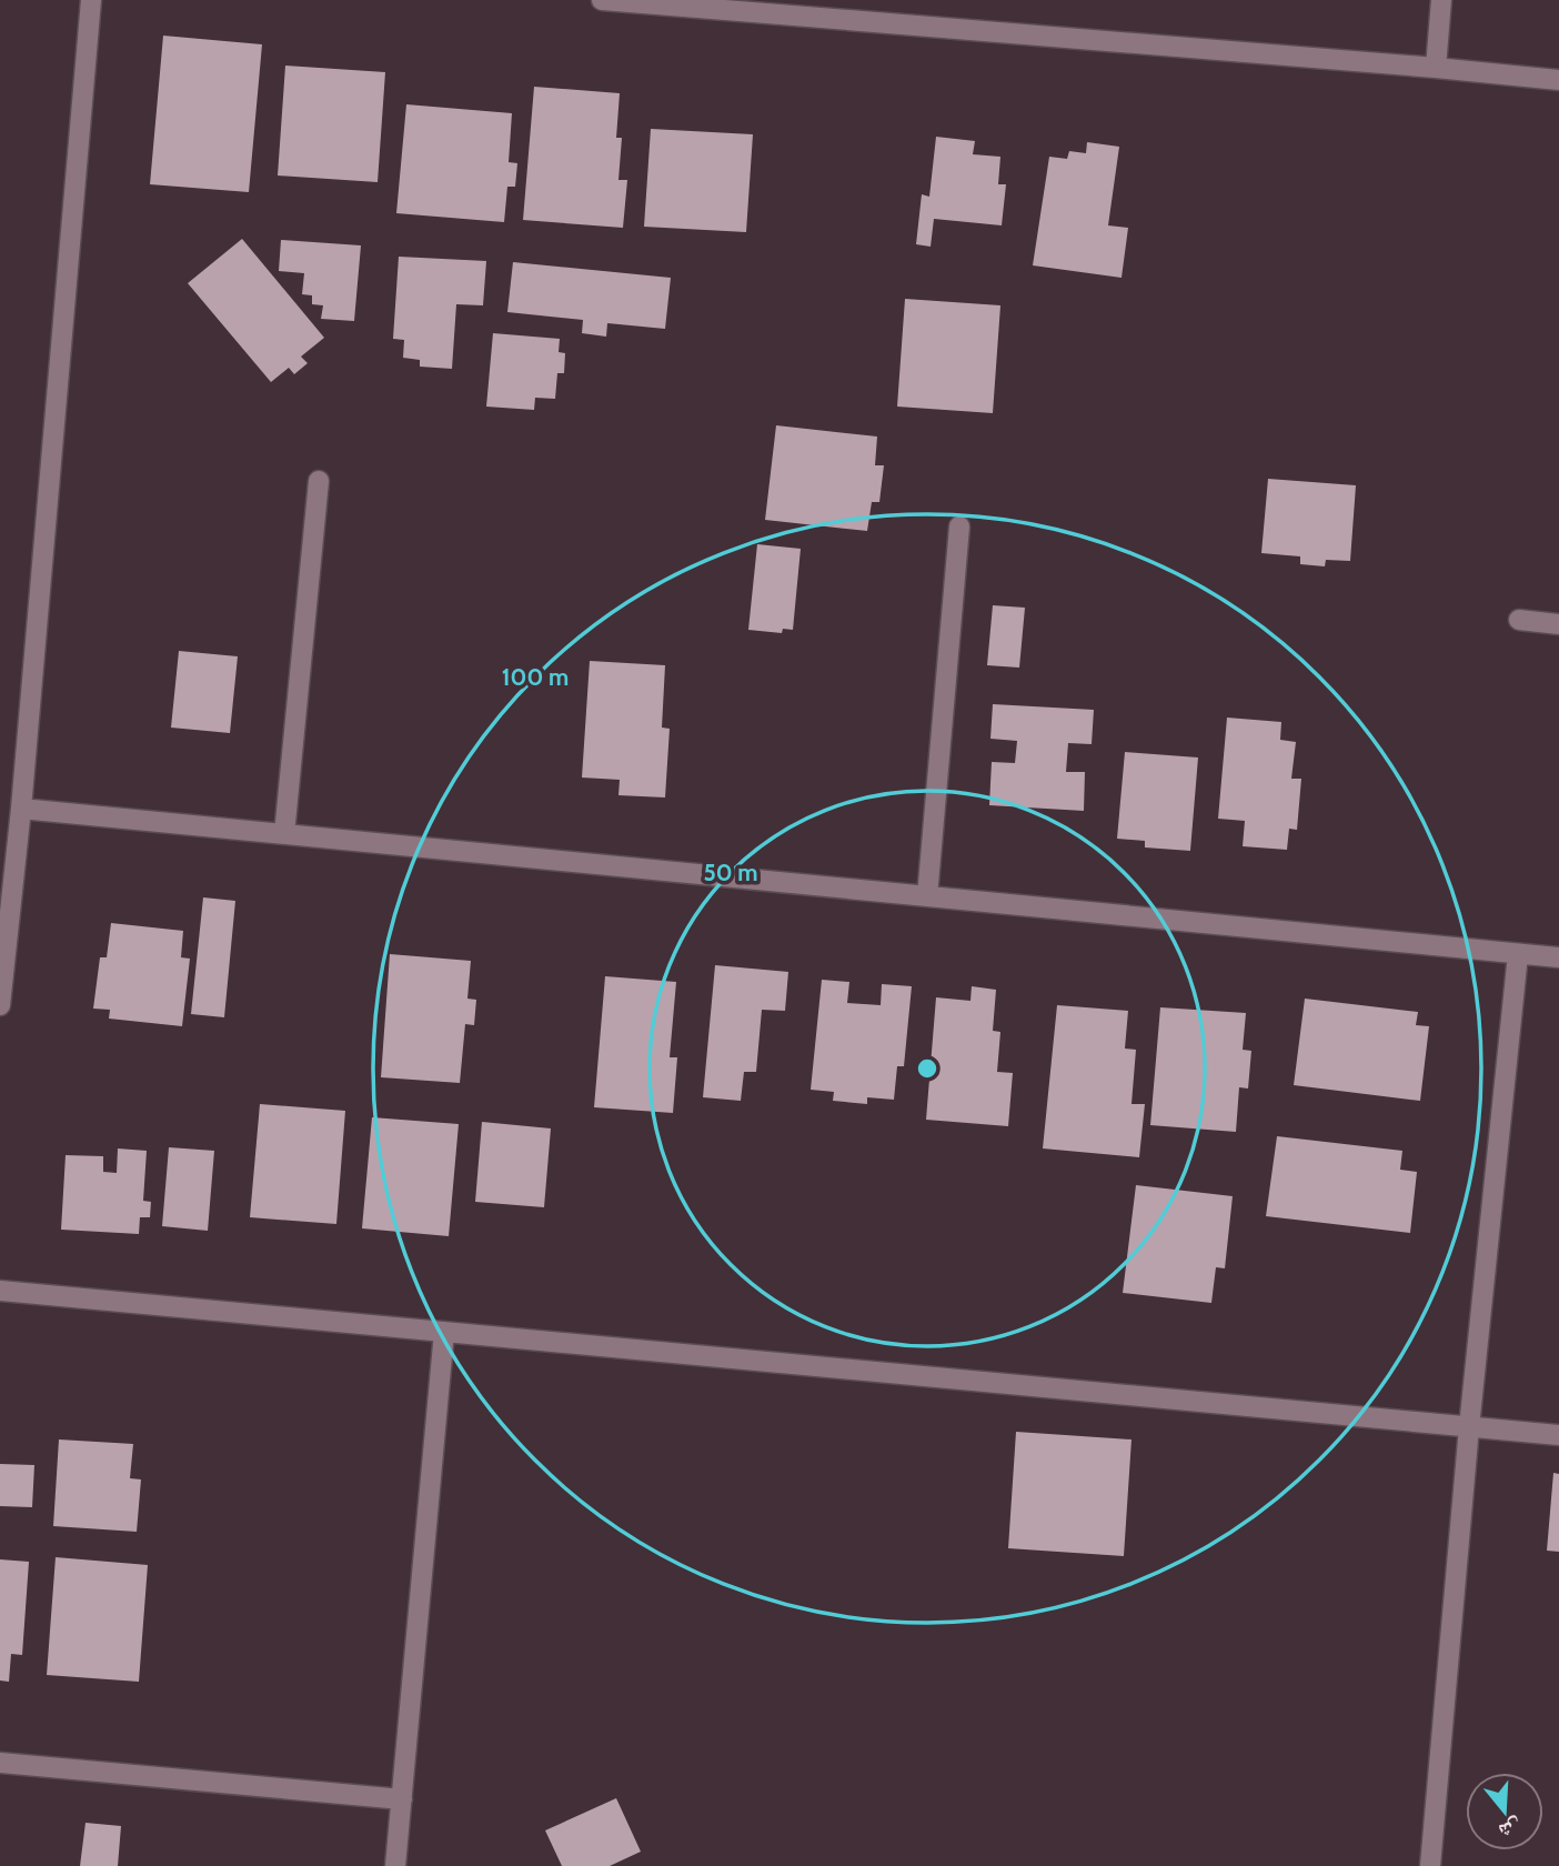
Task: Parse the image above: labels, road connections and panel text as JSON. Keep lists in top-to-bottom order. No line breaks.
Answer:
{"north":"bottom","rings":["100 m","50 m"]}
